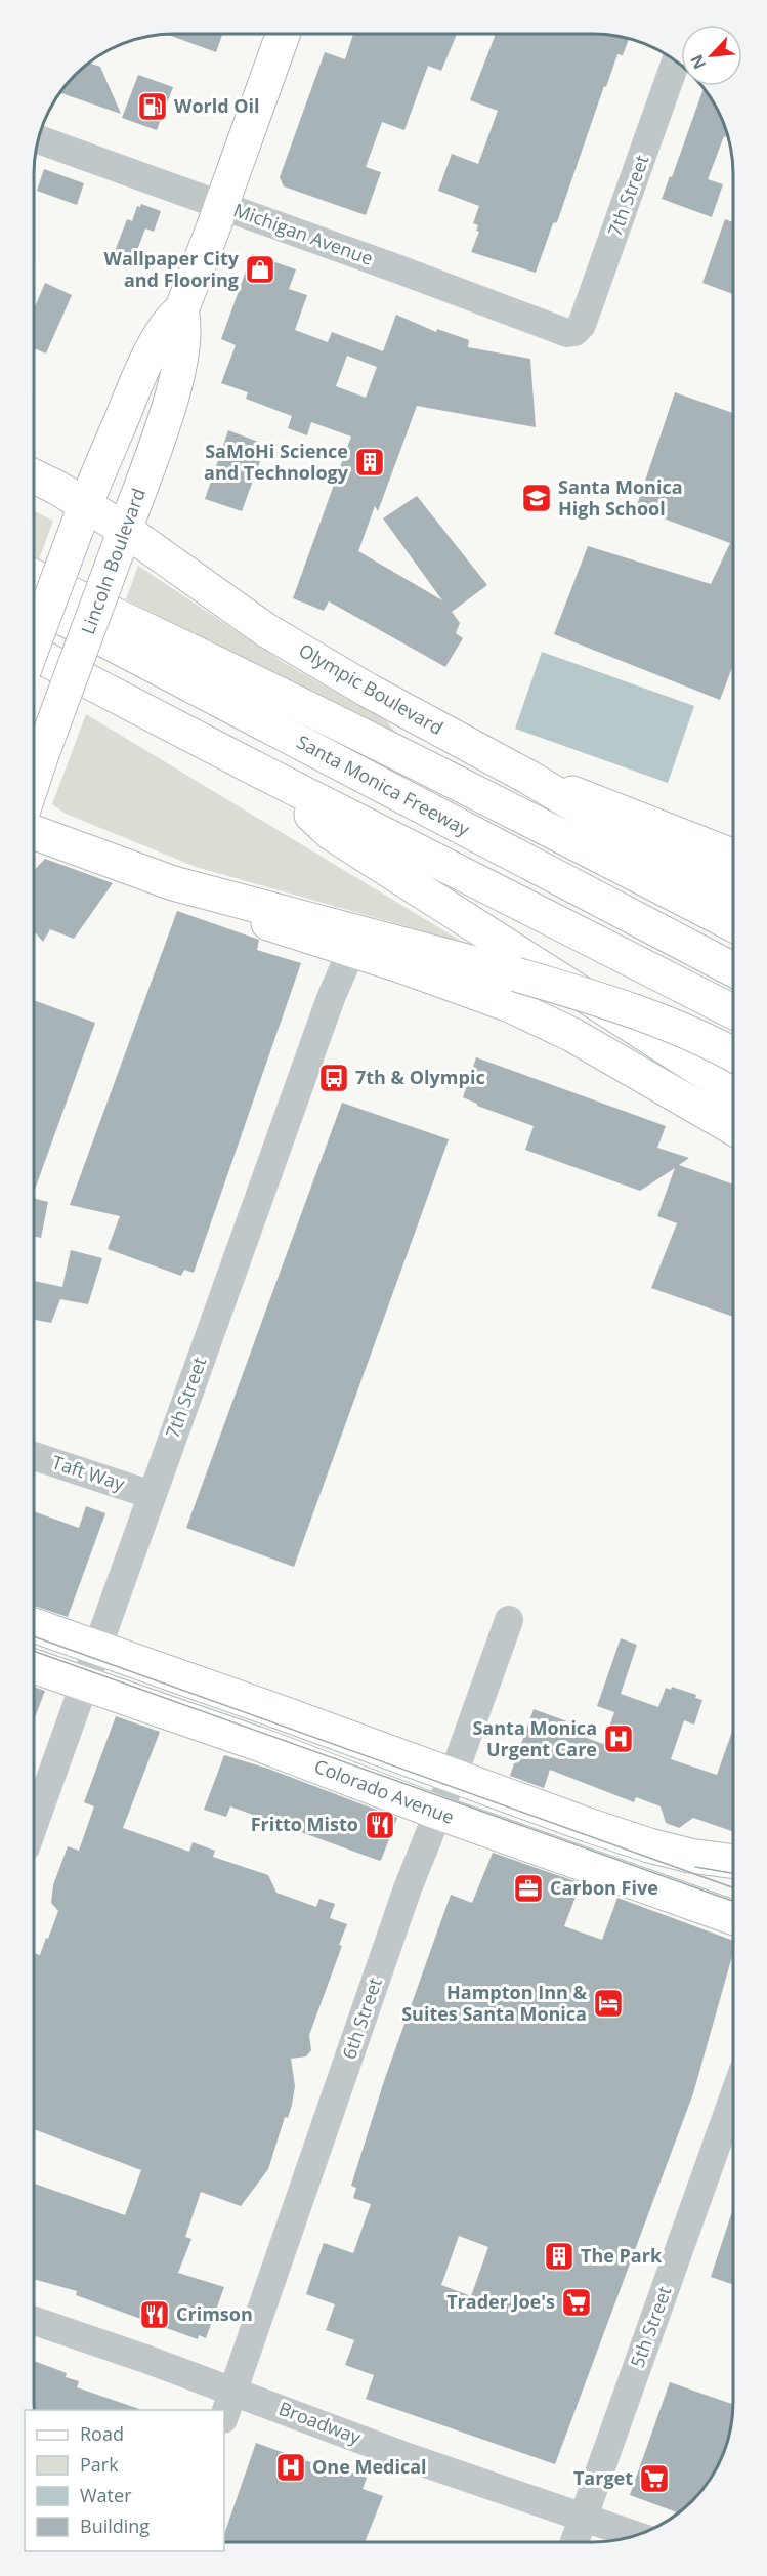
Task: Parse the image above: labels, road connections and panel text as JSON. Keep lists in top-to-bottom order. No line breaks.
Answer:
{"streets":{"main road":["Lincoln Boulevard","Olympic Boulevard","Santa Monica Freeway","Colorado Avenue"],"street":["7th Street","Michigan Avenue","Taft Way","6th Street","5th Street","Broadway"]},"crossings":[["7th Street","Michigan Avenue"],["7th Street","Taft Way"],["7th Street","Colorado Avenue"],["Michigan Avenue","Lincoln Boulevard"],["Lincoln Boulevard","Olympic Boulevard"],["Colorado Avenue","6th Street"],["6th Street","Broadway"],["5th Street","Broadway"]],"places":{"fuel station":["World Oil"],"shop":["Wallpaper City and Flooring"],"building":["SaMoHi Science and Technology","The Park"],"school or university":["Santa Monica High School"],"bus stop":["7th & Olympic"],"hospital":["Santa Monica Urgent Care","One Medical"],"restaurant":["Fritto Misto","Crimson"],"office":["Carbon Five"],"hotel":["Hampton Inn & Suites Santa Monica"],"supermarket":["Trader Joe's","Target"]},"legend":["Road","Park","Water","Building"],"north":"bottom left"}
